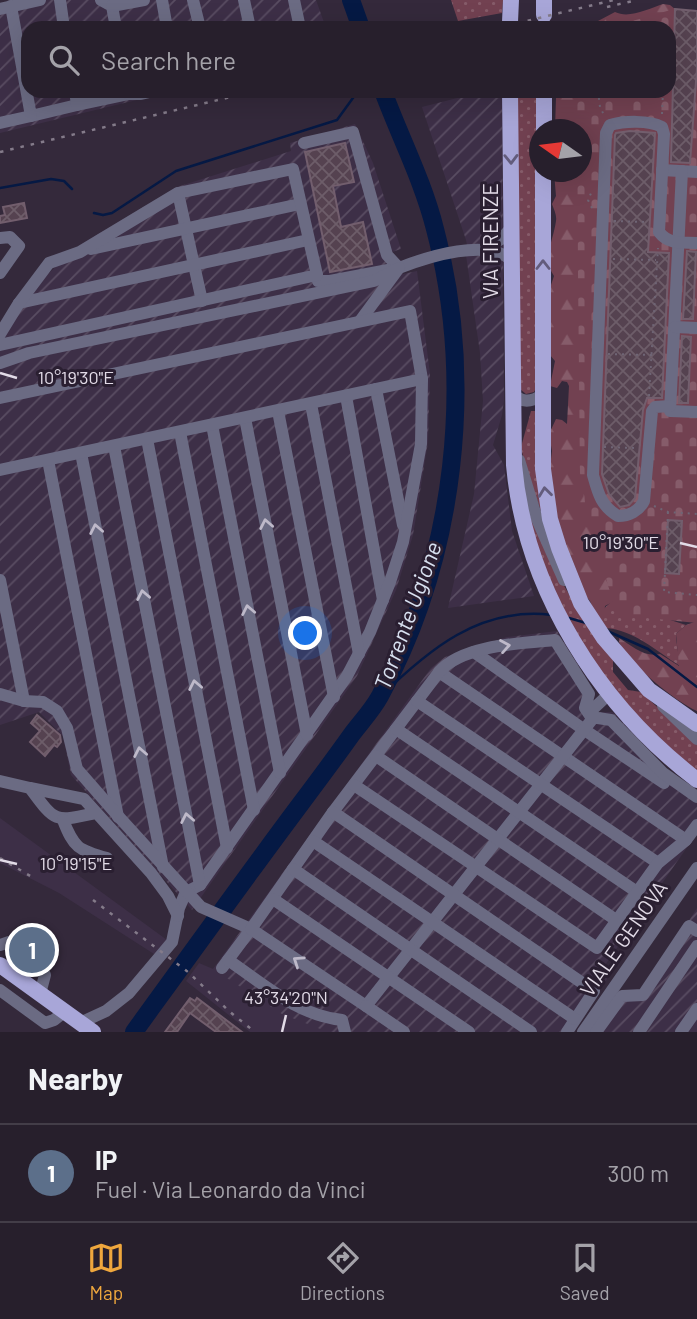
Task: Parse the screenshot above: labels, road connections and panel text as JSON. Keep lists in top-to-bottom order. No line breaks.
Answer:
{"streets":{"main road":["VIA FIRENZE"],"street":["VIALE GENOVA"]},"water":["Torrente Ugione"],"north":"left","page":{"search":"Search here","pins":"1","heading":"Nearby","list":[{"mark":"1","name":"IP","note":"Fuel · Via Leonardo da Vinci","value":"300 m"}],"nav":["Map","Directions","Saved"]},"coordinates":["10°19'30\"E","10°19'15\"E","43°34'20\"N"]}
